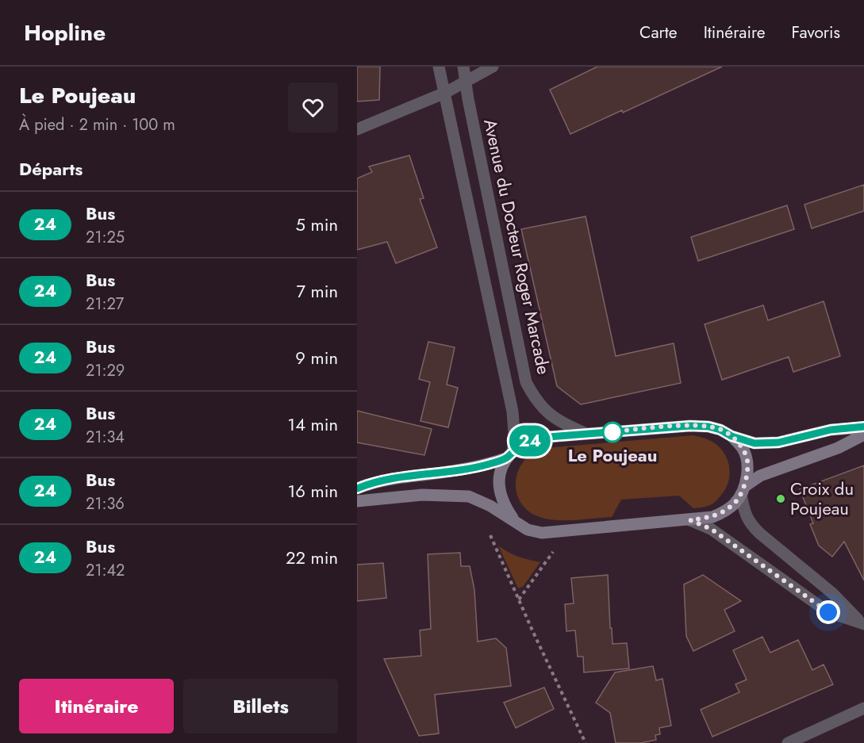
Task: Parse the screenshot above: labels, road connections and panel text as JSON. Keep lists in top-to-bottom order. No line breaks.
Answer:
{"streets":{"street":["Avenue du Docteur Roger Marcade"]},"places":["Le Poujeau","Croix du Poujeau"],"lines":["bus line 24"],"page":{"header":"Hopline","nav":["Carte","Itinéraire","Favoris"],"heading":[["Le Poujeau","À pied · 2 min · 100 m"],"Départs"],"on_map":"24","list":[{"mark":"24","name":"Bus","note":"21:25","value":"5 min"},{"mark":"24","name":"Bus","note":"21:27","value":"7 min"},{"mark":"24","name":"Bus","note":"21:29","value":"9 min"},{"mark":"24","name":"Bus","note":"21:34","value":"14 min"},{"mark":"24","name":"Bus","note":"21:36","value":"16 min"},{"mark":"24","name":"Bus","note":"21:42","value":"22 min"}],"buttons":["Itinéraire","Billets"]}}
